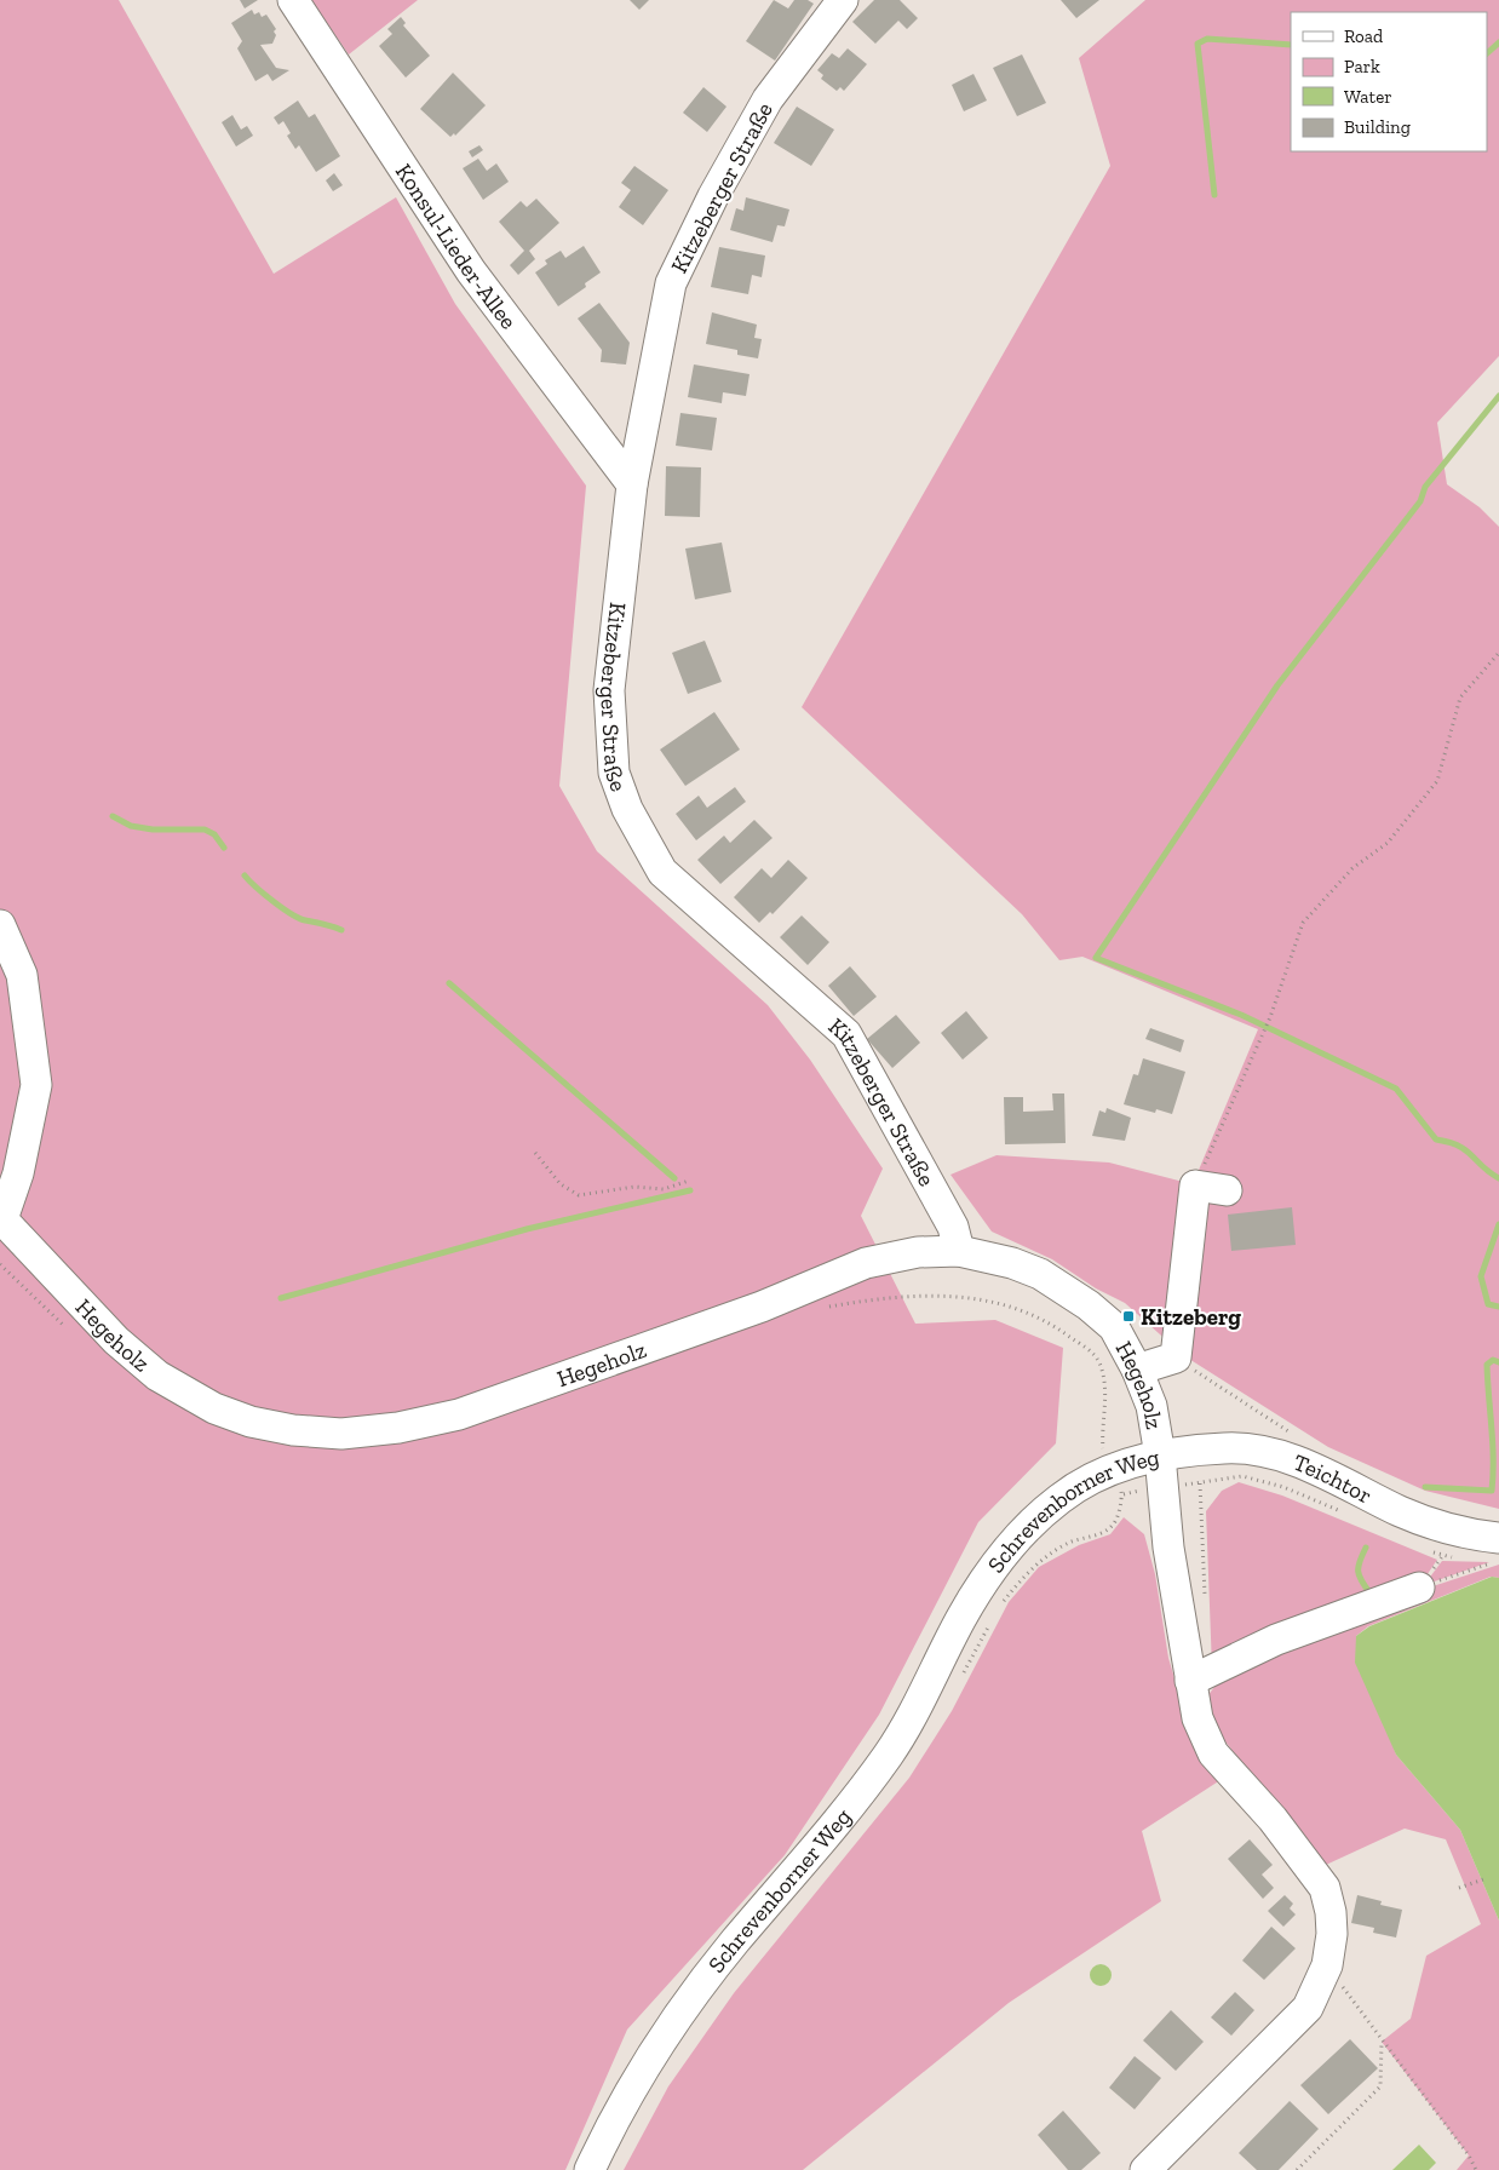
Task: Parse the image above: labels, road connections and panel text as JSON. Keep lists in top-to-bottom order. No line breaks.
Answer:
{"streets":{"street":["Kitzeberger Straße","Konsul-Lieder-Allee","Hegeholz","Teichtor","Schrevenborner Weg"]},"crossings":[["Kitzeberger Straße","Konsul-Lieder-Allee"],["Kitzeberger Straße","Hegeholz"],["Hegeholz","Teichtor"],["Hegeholz","Schrevenborner Weg"],["Teichtor","Schrevenborner Weg"]],"places":{"transit":["Kitzeberg"]},"legend":["Road","Park","Water","Building"]}
